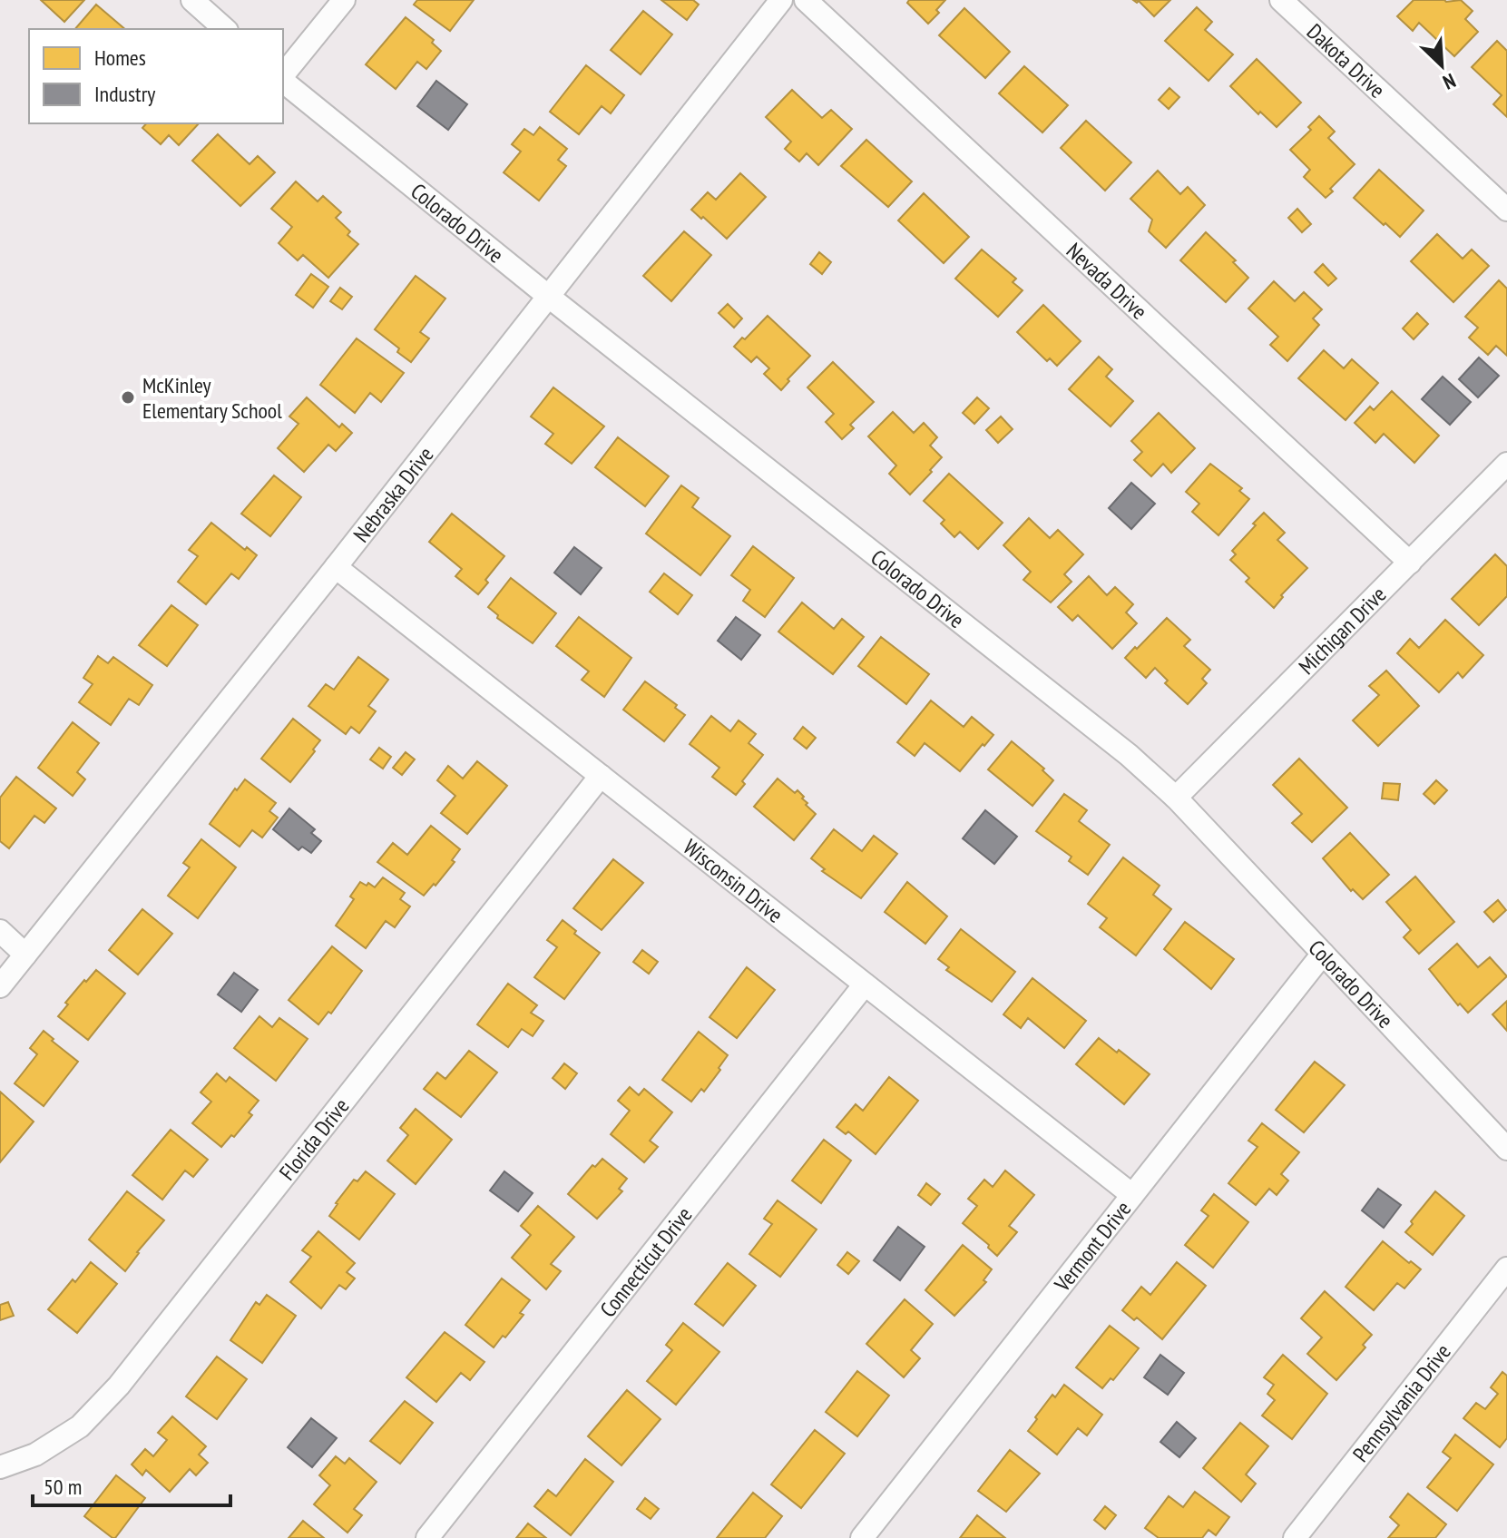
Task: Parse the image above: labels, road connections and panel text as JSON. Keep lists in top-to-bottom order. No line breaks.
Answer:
{"streets":{"street":["Dakota Drive","Colorado Drive","Nevada Drive","Nebraska Drive","Michigan Drive","Wisconsin Drive","Florida Drive","Vermont Drive","Connecticut Drive","Pennsylvania Drive"]},"crossings":[["Colorado Drive","Nebraska Drive"],["Colorado Drive","Michigan Drive"],["Colorado Drive","Vermont Drive"],["Nevada Drive","Michigan Drive"],["Nebraska Drive","Wisconsin Drive"],["Wisconsin Drive","Florida Drive"],["Wisconsin Drive","Vermont Drive"],["Wisconsin Drive","Connecticut Drive"]],"places":["McKinley Elementary School"],"legend":["Homes","Industry"],"scale_bar":"50 m","north":"bottom right"}
